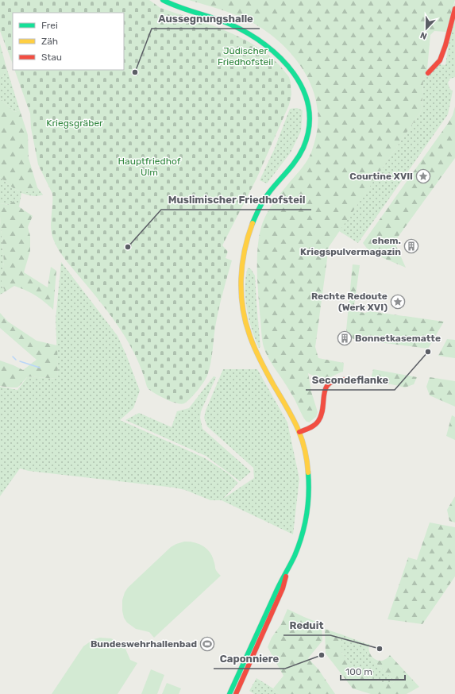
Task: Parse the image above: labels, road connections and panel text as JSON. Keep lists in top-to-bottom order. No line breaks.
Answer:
{"parks":["Jüdischer Friedhofsteil","Kriegsgräber","Hauptfriedhof Ulm"],"places":{"other":["Aussegnungshalle","Muslimischer Friedhofsteil","Secondeflanke","Reduit","Caponniere"],"place":["Courtine XVII","Rechte Redoute (Werk XVI)"],"building":["ehem. Kriegspulvermagazin","Bonnetkasematte"],"sports":["Bundeswehrhallenbad"]},"legend":["Frei","Zäh","Stau"],"scale_bar":"100 m","north":"bottom"}
